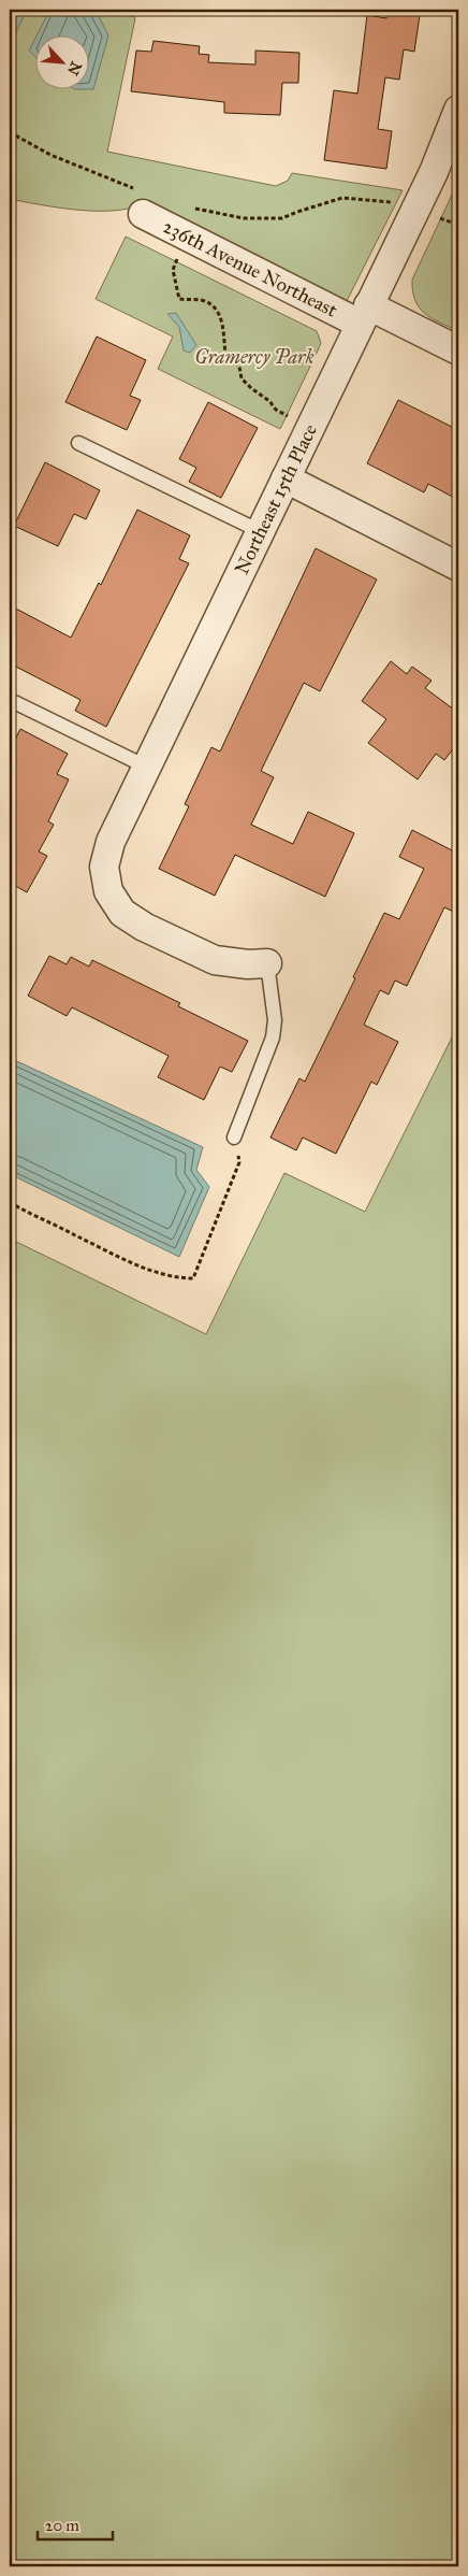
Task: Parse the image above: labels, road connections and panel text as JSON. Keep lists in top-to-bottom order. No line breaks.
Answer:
{"streets":{"street":["236th Avenue Northeast","Northeast 15th Place"]},"crossings":[["236th Avenue Northeast","Northeast 15th Place"]],"parks":["Gramercy Park"],"scale_bar":"20 m","north":"bottom right"}
